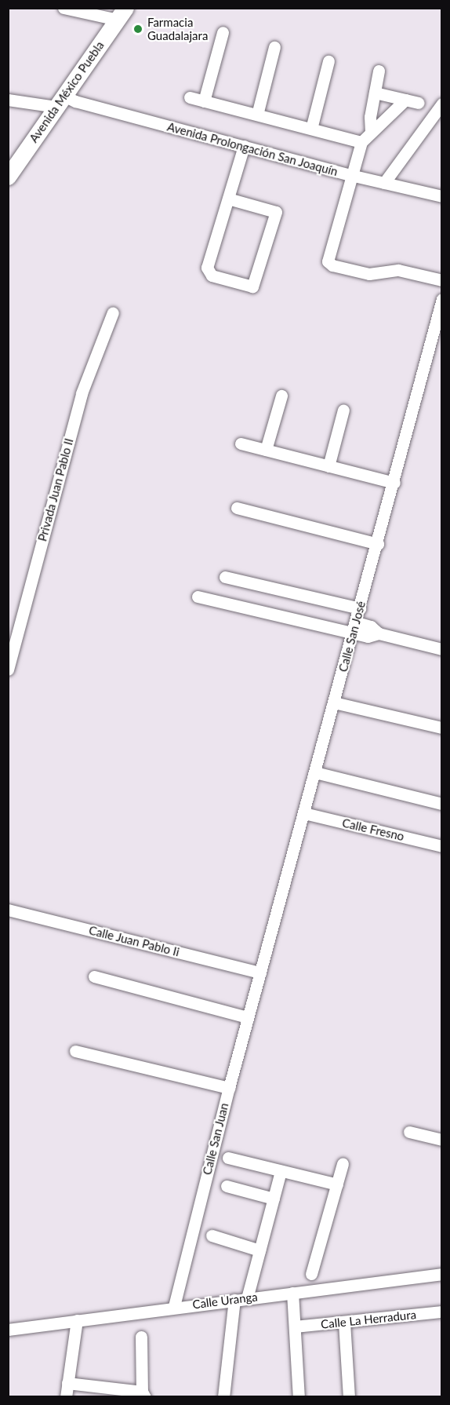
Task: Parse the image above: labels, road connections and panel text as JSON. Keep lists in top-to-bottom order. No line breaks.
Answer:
{"streets":{"main road":["Avenida México Puebla"],"street":["Avenida Prolongación San Joaquín","Privada Juan Pablo II","Calle San José","Calle Fresno","Calle Juan Pablo Ii","Calle San Juan","Calle Uranga","Calle La Herradura"]},"crossings":[["Avenida México Puebla","Avenida Prolongación San Joaquín"],["Calle San José","Calle Fresno"],["Calle San José","Calle Juan Pablo Ii"],["Calle San José","Calle San Juan"],["Calle Juan Pablo Ii","Calle San Juan"],["Calle San Juan","Calle Uranga"]],"places":["Farmacia Guadalajara"]}
